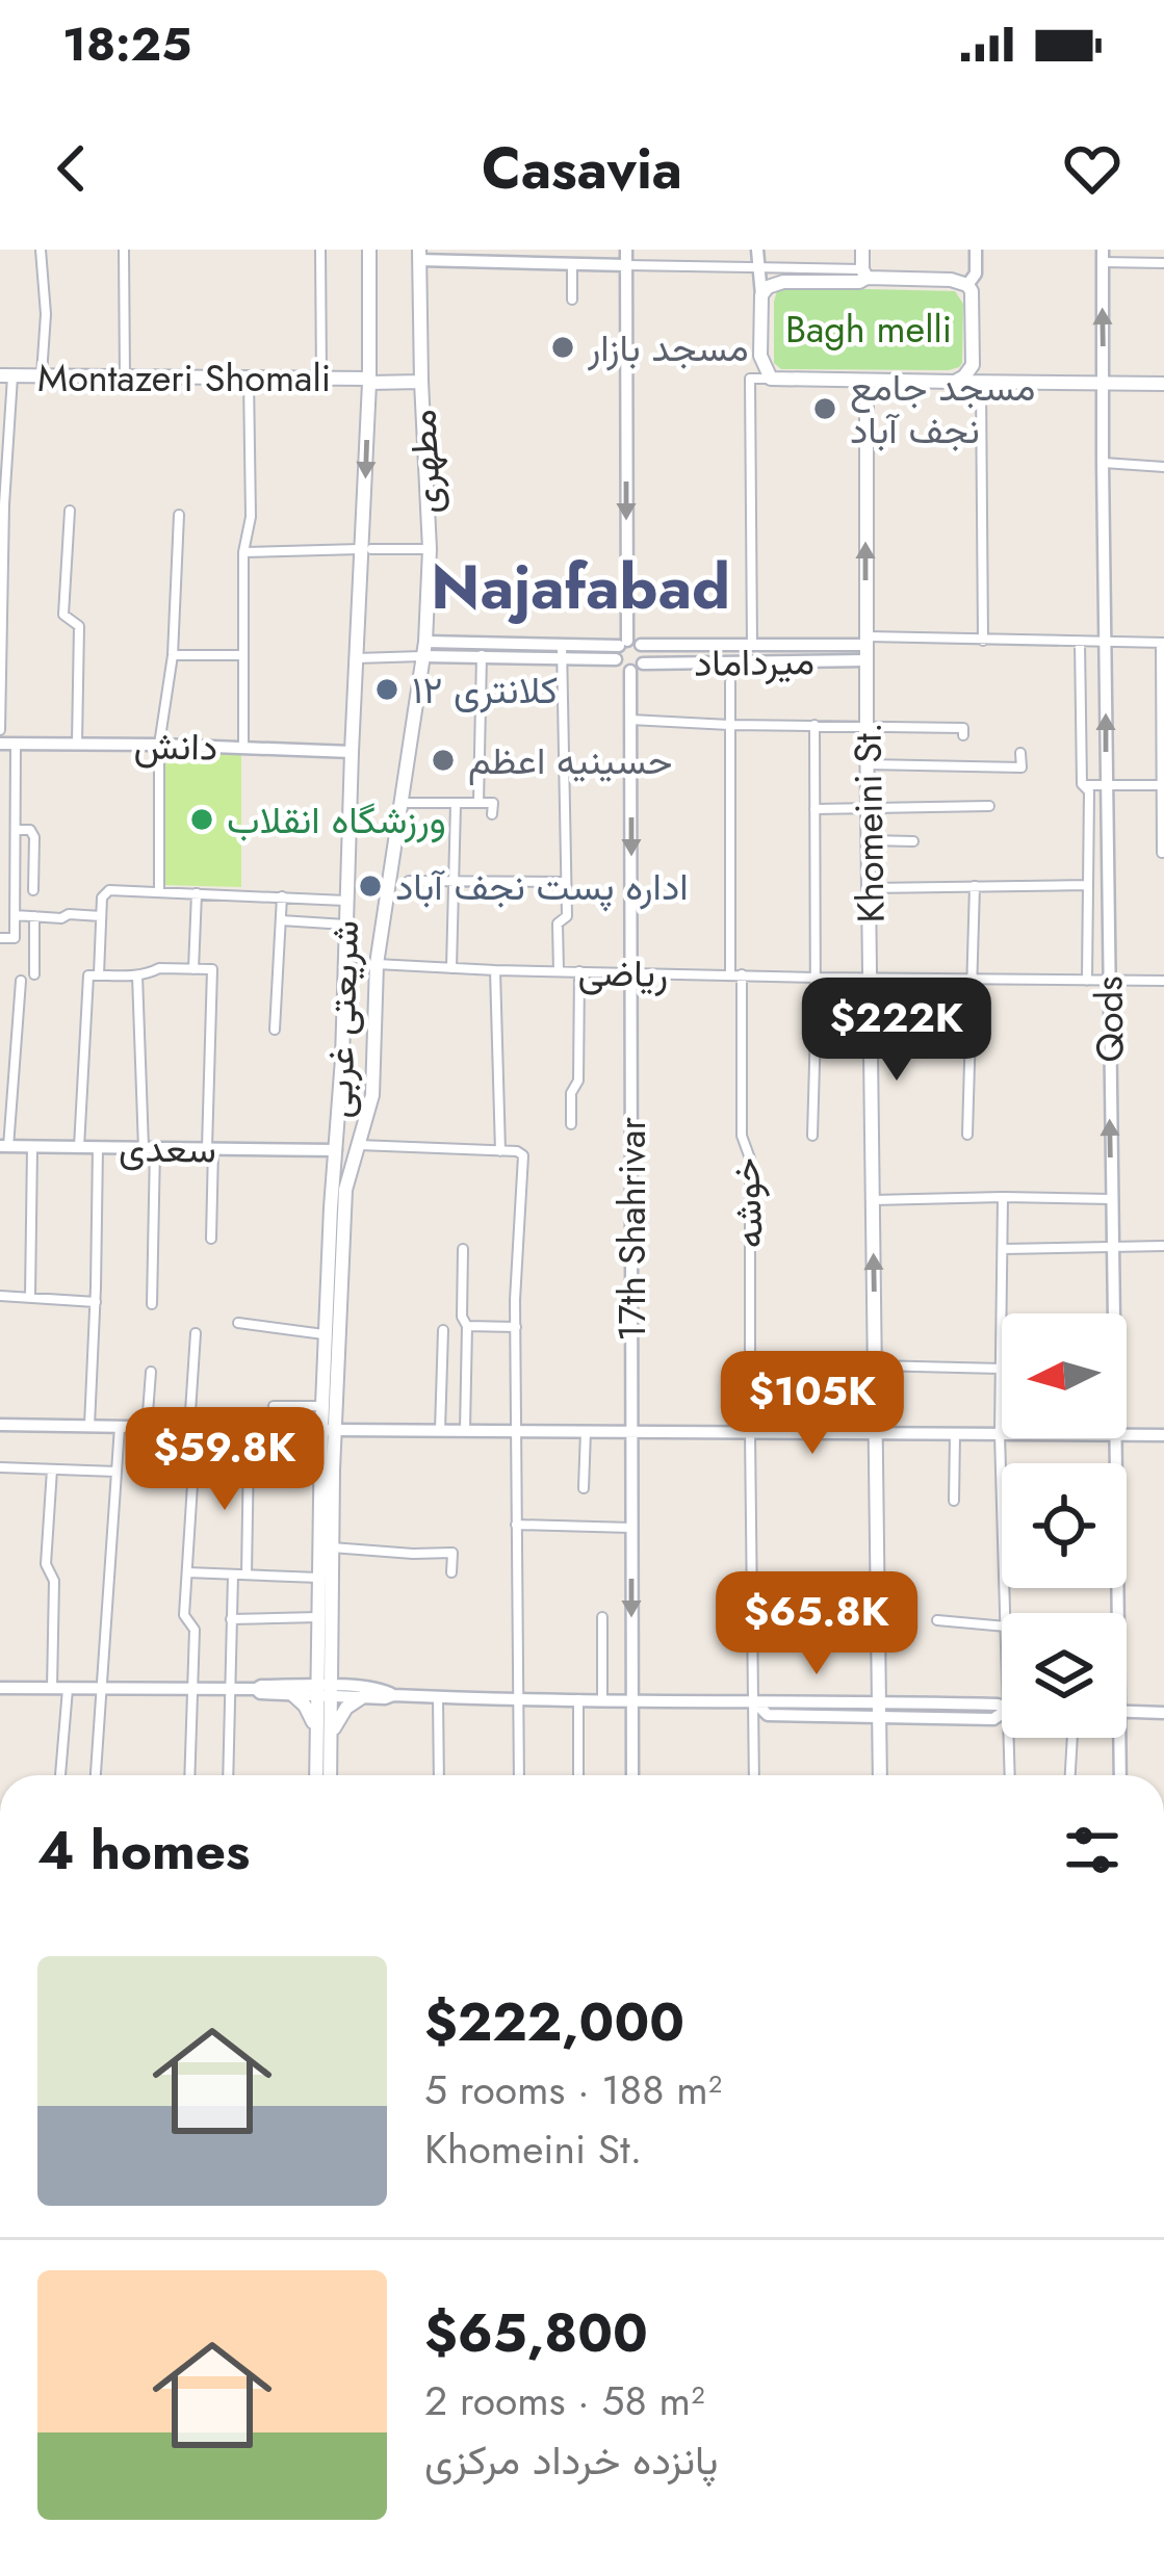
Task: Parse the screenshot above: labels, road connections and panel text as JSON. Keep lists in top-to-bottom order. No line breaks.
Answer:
{"streets":{"main road":["Montazeri Shomali","مطهری","Khomeini St.","شریعتی غربی"],"street":["میرداماد","دانش","ریاضی","Qods","سعدی","خوشه","17th Shahrivar"]},"crossings":[["Montazeri Shomali","مطهری"],["Montazeri Shomali","شریعتی غربی"],["مطهری","ریاضی"],["مطهری","شریعتی غربی"],["میرداماد","Khomeini St."],["دانش","شریعتی غربی"],["Khomeini St.","ریاضی"],["ریاضی","شریعتی غربی"],["ریاضی","Qods"],["ریاضی","خوشه"],["ریاضی","17th Shahrivar"],["شریعتی غربی","سعدی"]],"districts":["Najafabad"],"parks":["Bagh melli"],"places":["مسجد بازار","مسجد جامع نجف آباد","کلانتری ۱۲","حسینیه اعظم","ورزشگاه انقلاب","اداره پست نجف آباد"],"north":"left","page":{"status":"18:25","header":"Casavia","price":["$222K","$105K","$59.8K","$65.8K"],"heading":"4 homes","list":[{"name":"$222,000","note":"5 rooms · 188 m² · Khomeini St."},{"name":"$65,800","note":"2 rooms · 58 m² · پانزده خرداد مرکزی"}]}}
